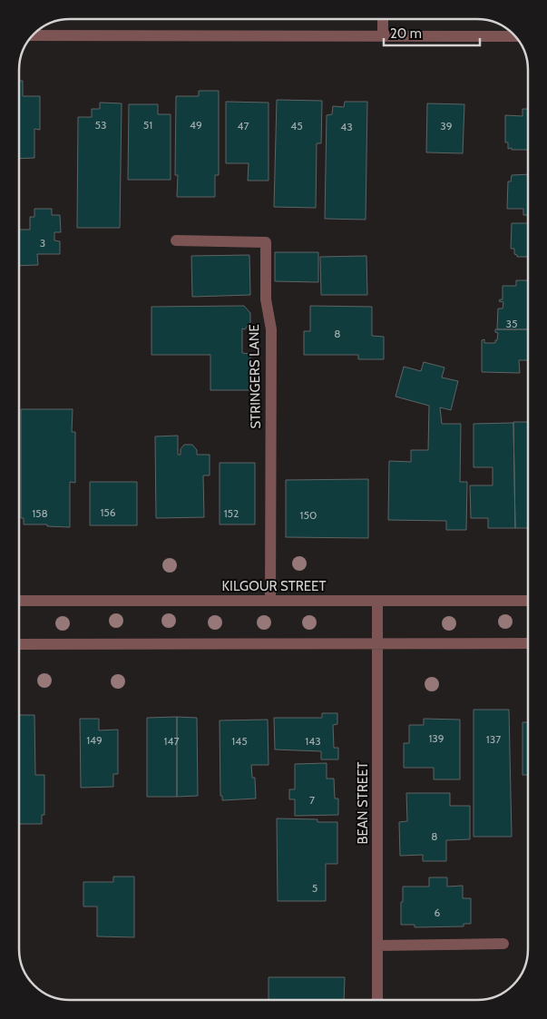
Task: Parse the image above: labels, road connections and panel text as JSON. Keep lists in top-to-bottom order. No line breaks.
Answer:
{"streets":{"street":["STRINGERS LANE","KILGOUR STREET","BEAN STREET"]},"crossings":[["STRINGERS LANE","KILGOUR STREET"],["KILGOUR STREET","BEAN STREET"]],"house_numbers":["53","51","49","47","45","39","43","3","35","8","156","158","152","150","139","137","149","147","145","143","7","8","5","6"],"scale_bar":"20 m"}
